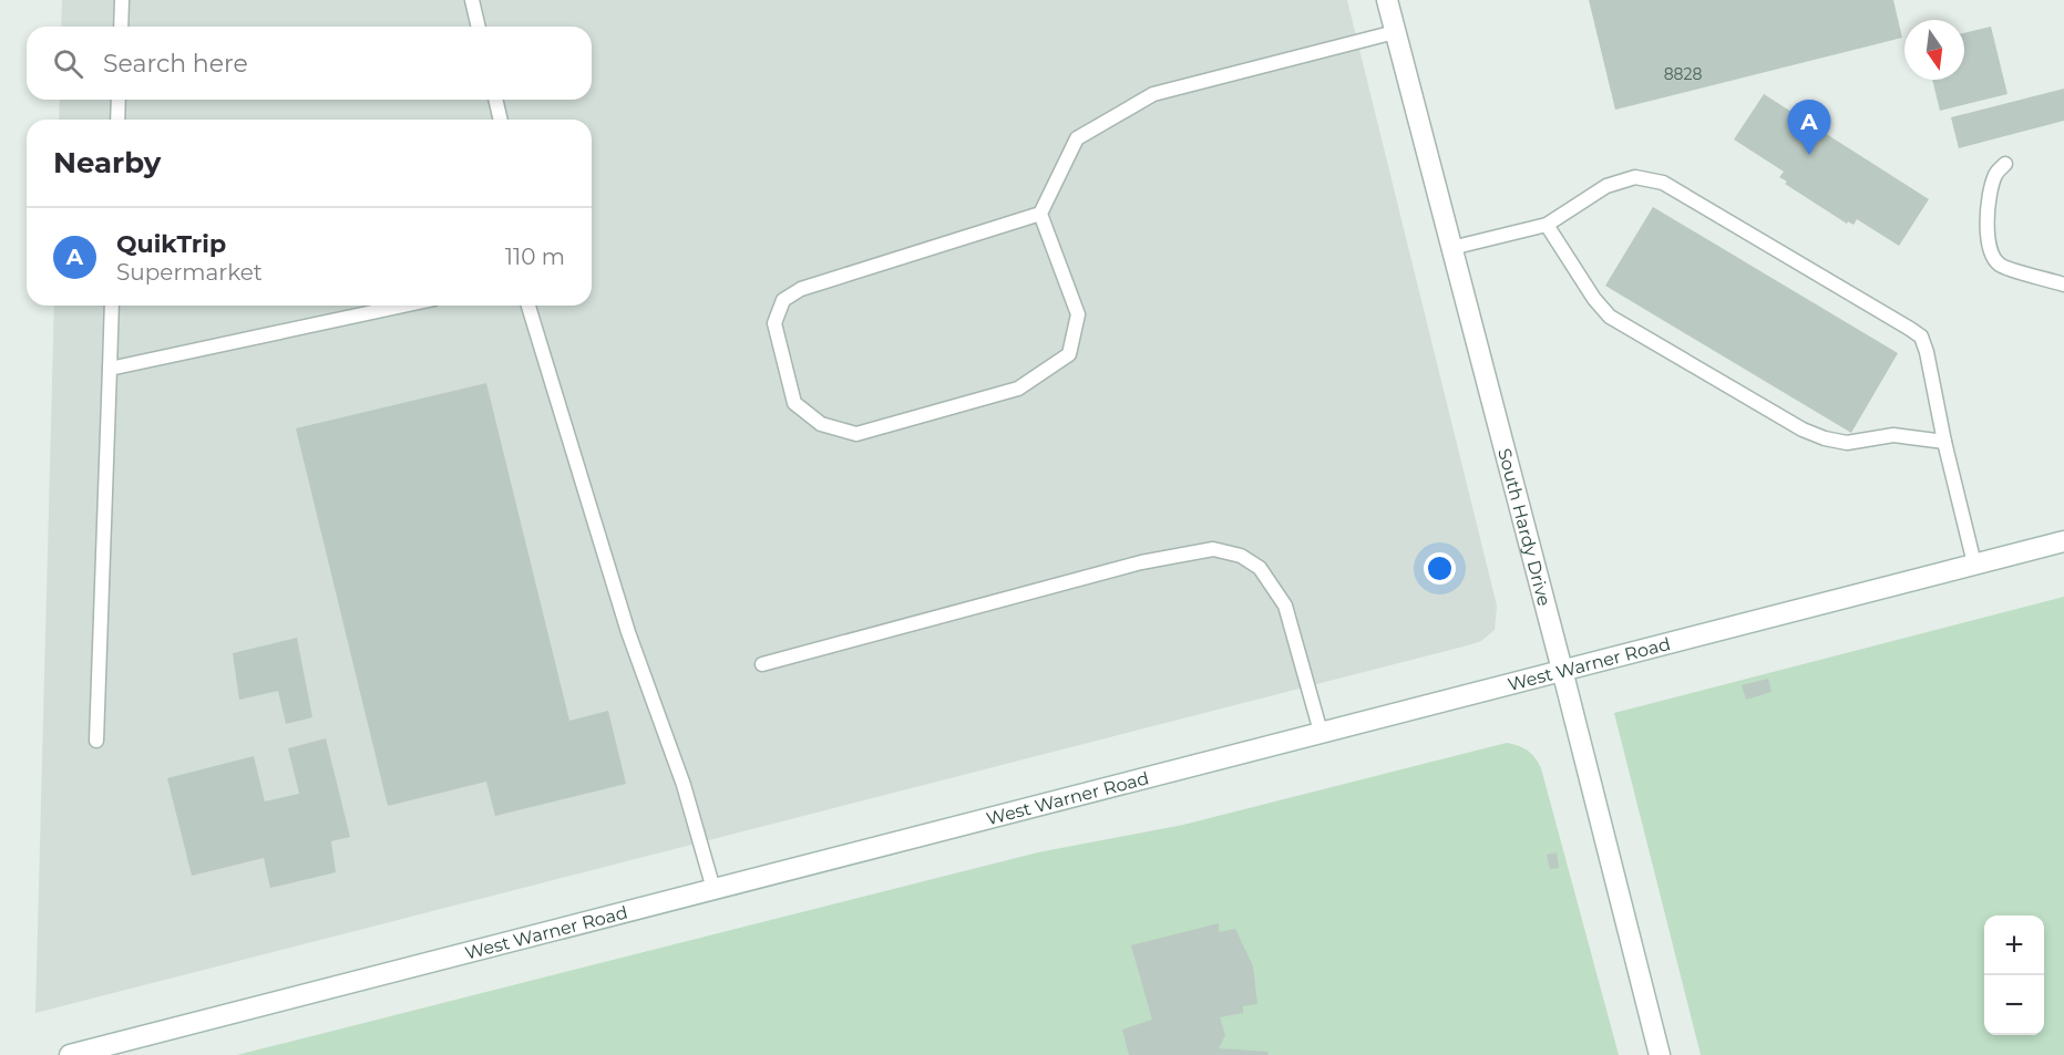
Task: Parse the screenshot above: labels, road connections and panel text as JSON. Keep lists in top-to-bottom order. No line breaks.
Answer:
{"streets":{"main road":["South Hardy Drive","West Warner Road"]},"crossings":[["South Hardy Drive","West Warner Road"]],"house_numbers":["8828"],"north":"bottom","page":{"search":"Search here","pins":"A","heading":"Nearby","list":[{"mark":"A","name":"QuikTrip","note":"Supermarket","value":"110 m"}],"map_buttons":["+","−"]}}
